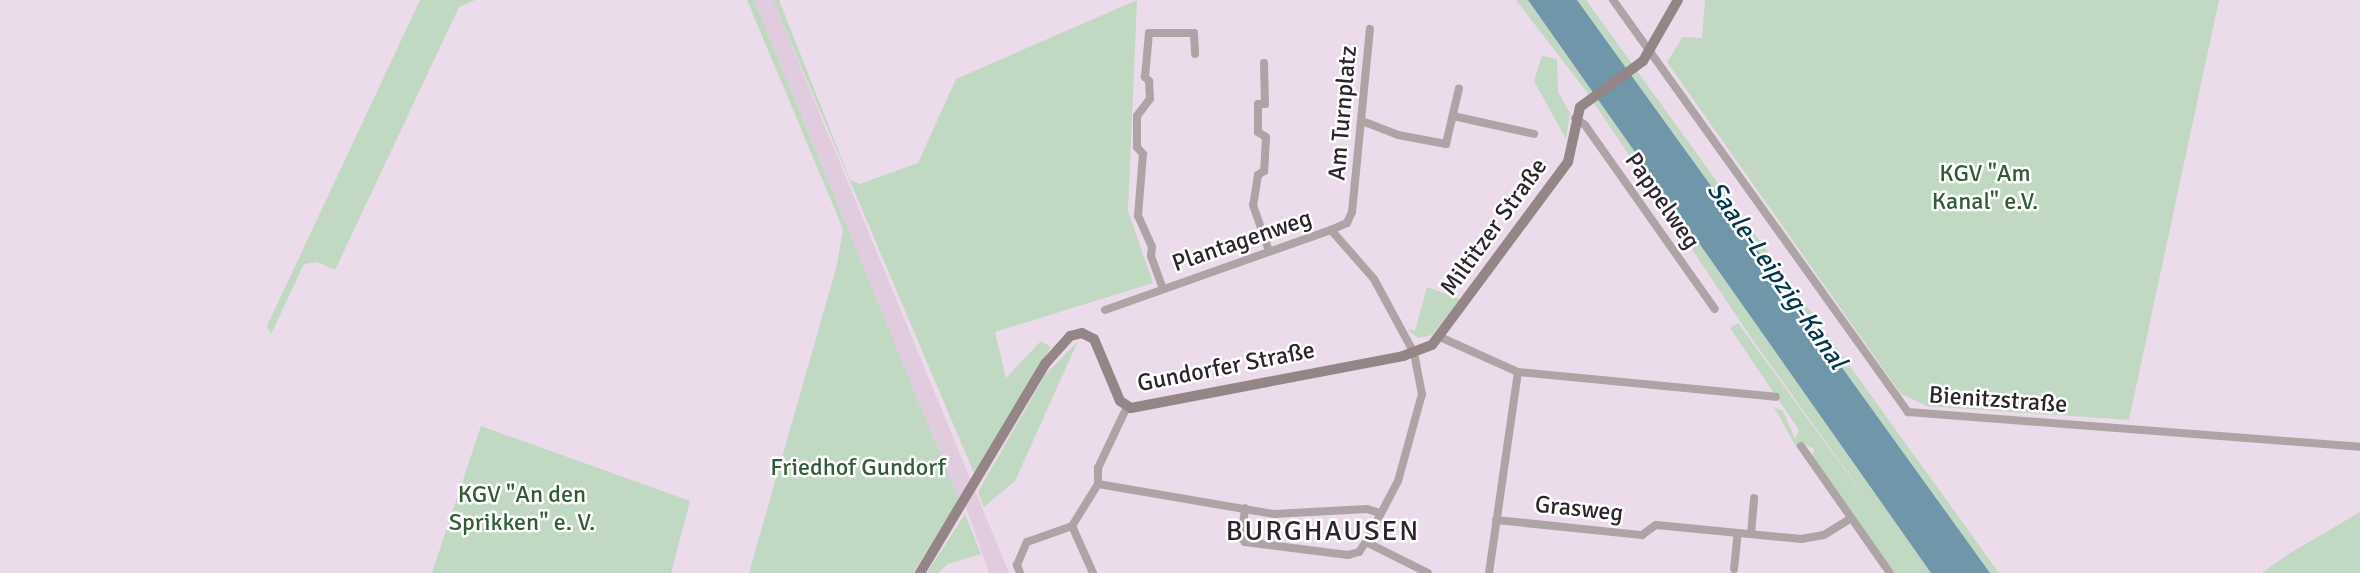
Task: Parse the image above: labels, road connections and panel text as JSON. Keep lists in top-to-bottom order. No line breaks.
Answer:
{"streets":{"street":["Am Turnplatz","Pappelweg","Miltitzer Straße","Plantagenweg","Gundorfer Straße","Bienitzstraße","Grasweg"]},"crossings":[["Am Turnplatz","Plantagenweg"],["Pappelweg","Miltitzer Straße"],["Miltitzer Straße","Gundorfer Straße"],["Miltitzer Straße","Bienitzstraße"],["Plantagenweg","Gundorfer Straße"]],"districts":["BURGHAUSEN"],"water":["Saale-Leipzig-Kanal"],"parks":["KGV \"Am Kanal\" e.V.","Friedhof Gundorf","KGV \"An den Sprikken\" e. V."]}
